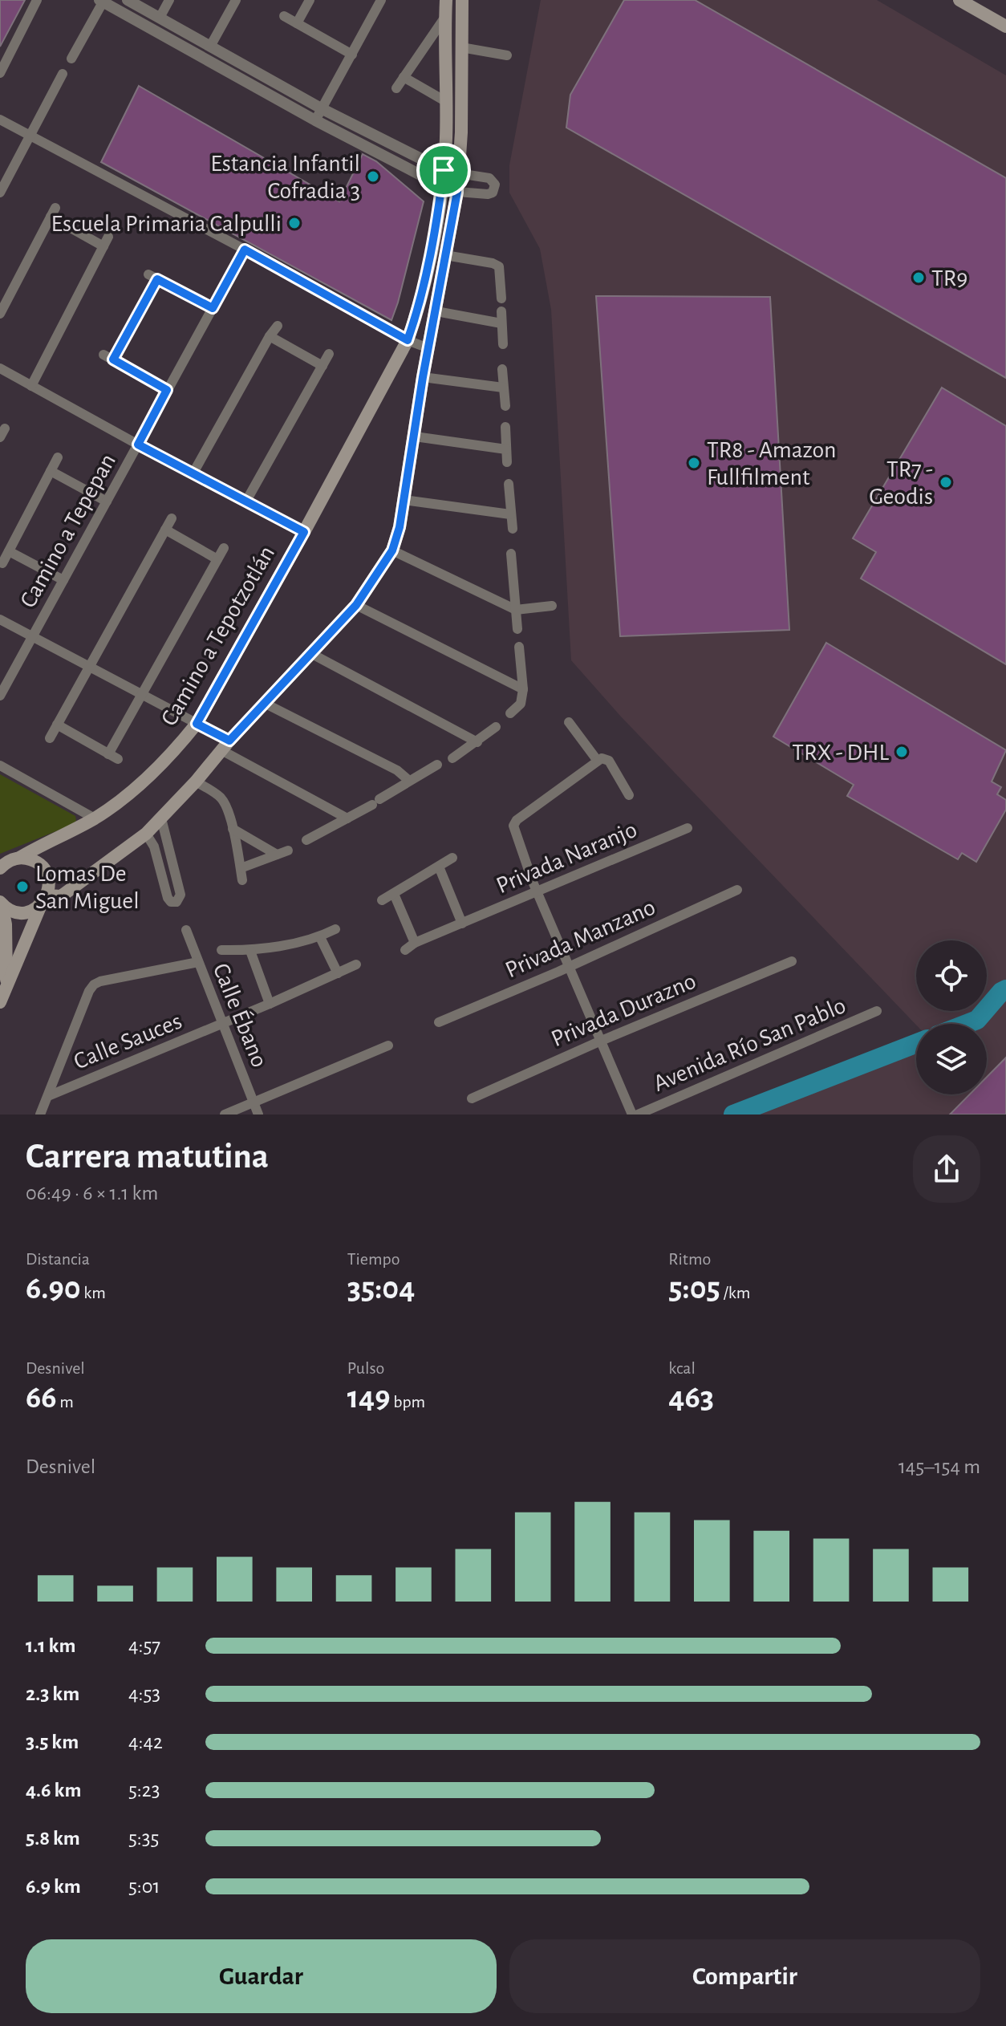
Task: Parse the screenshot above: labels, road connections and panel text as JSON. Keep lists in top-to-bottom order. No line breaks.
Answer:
{"streets":{"main road":["Camino a Tepotzotlán"],"street":["Camino a Tepepan","Privada Naranjo","Privada Manzano","Privada Durazno","Calle Ébano","Calle Sauces","Avenida Río San Pablo"]},"crossings":[["Calle Ébano","Calle Sauces"]],"places":["Estancia Infantil Cofradia 3","Escuela Primaria Calpulli","TR9","TR8 - Amazon Fullfilment","TR7 - Geodis","TRX - DHL","Lomas De San Miguel"],"page":{"heading":["Carrera matutina","06:49 · 6 × 1.1 km"],"stats":[["Distancia","6.90 km"],["Tiempo","35:04"],["Ritmo","5:05 /km"],["Desnivel","66 m"],["Pulso","149 bpm"],["kcal","463"]],"chart":["Desnivel","145–154 m"],"list":[{"name":"1.1 km","note":"4:57"},{"name":"2.3 km","note":"4:53"},{"name":"3.5 km","note":"4:42"},{"name":"4.6 km","note":"5:23"},{"name":"5.8 km","note":"5:35"},{"name":"6.9 km","note":"5:01"}],"buttons":["Guardar","Compartir"]}}
